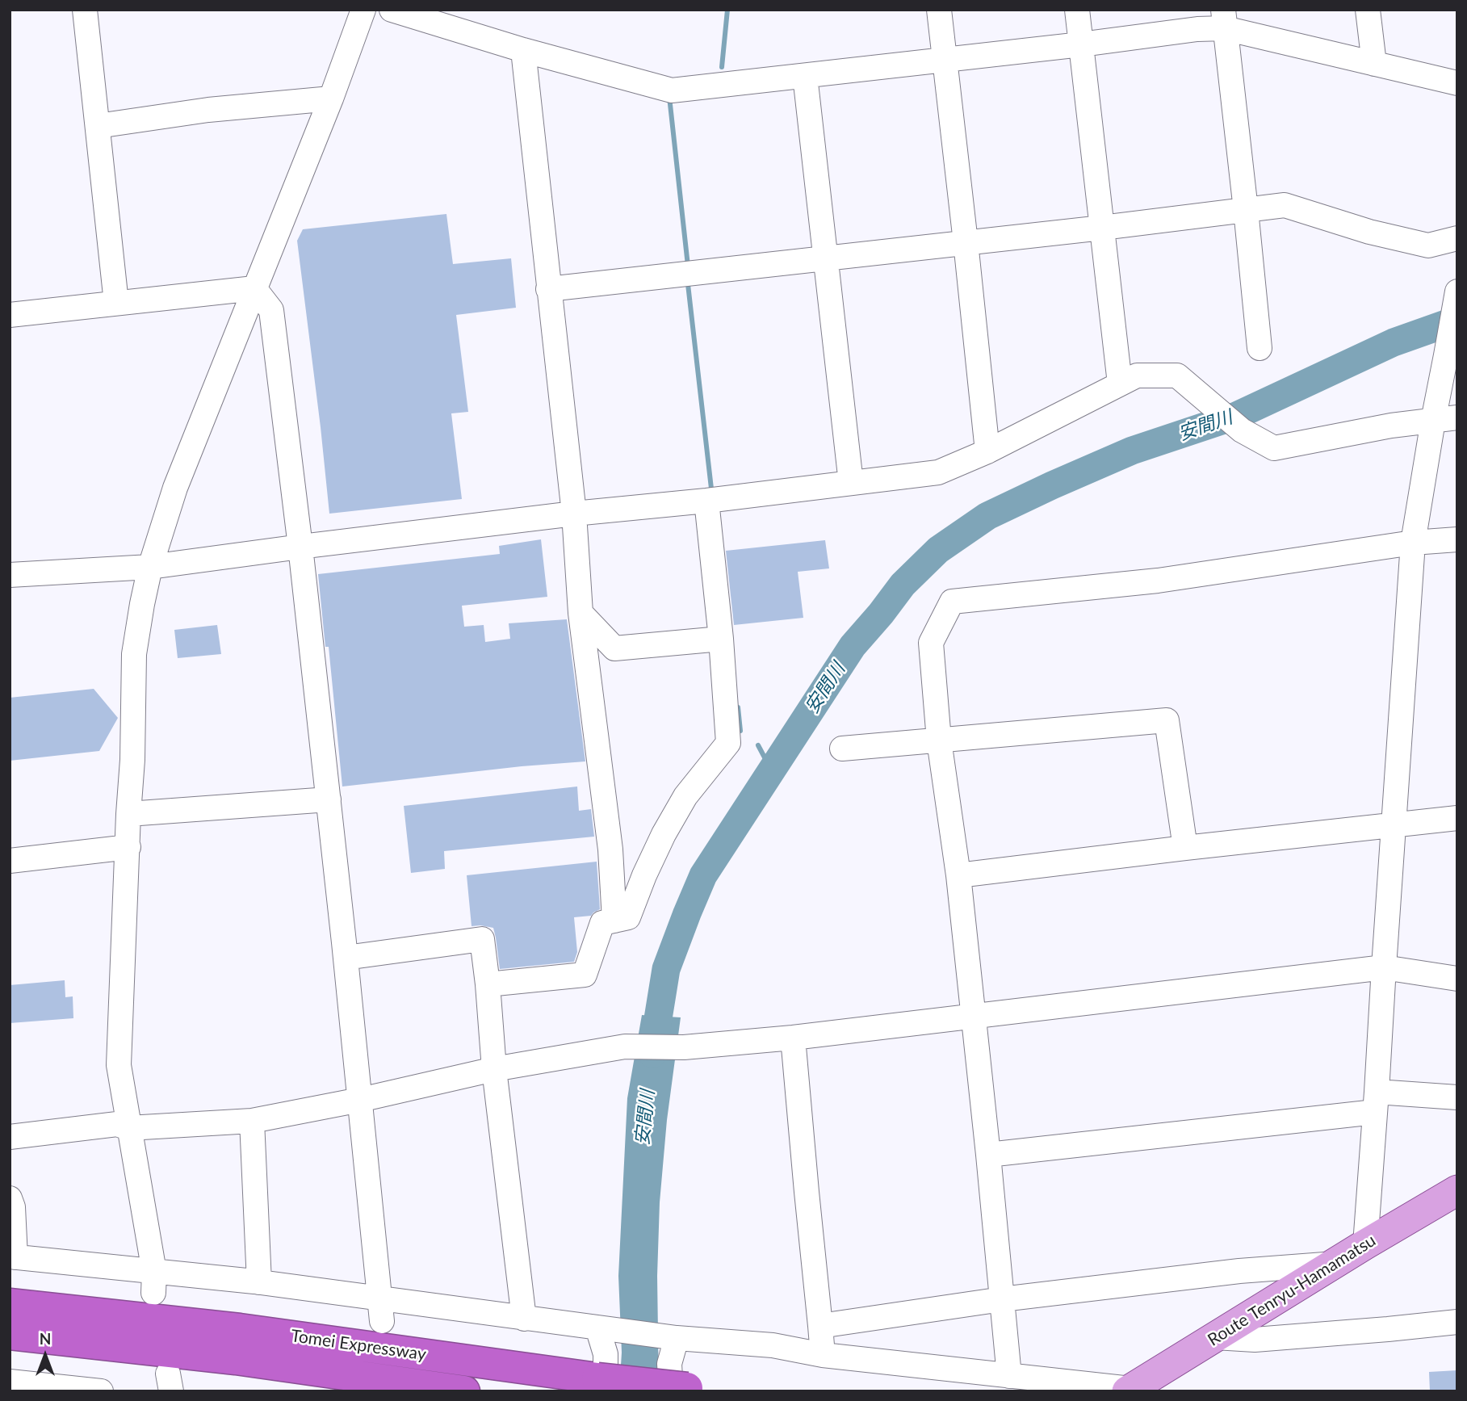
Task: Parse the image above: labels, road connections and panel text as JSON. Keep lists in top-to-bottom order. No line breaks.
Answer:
{"streets":{"highway":["Tomei Expressway"],"main road":["Route Tenryu-Hamamatsu"]},"water":["安間川"],"north":"top"}
